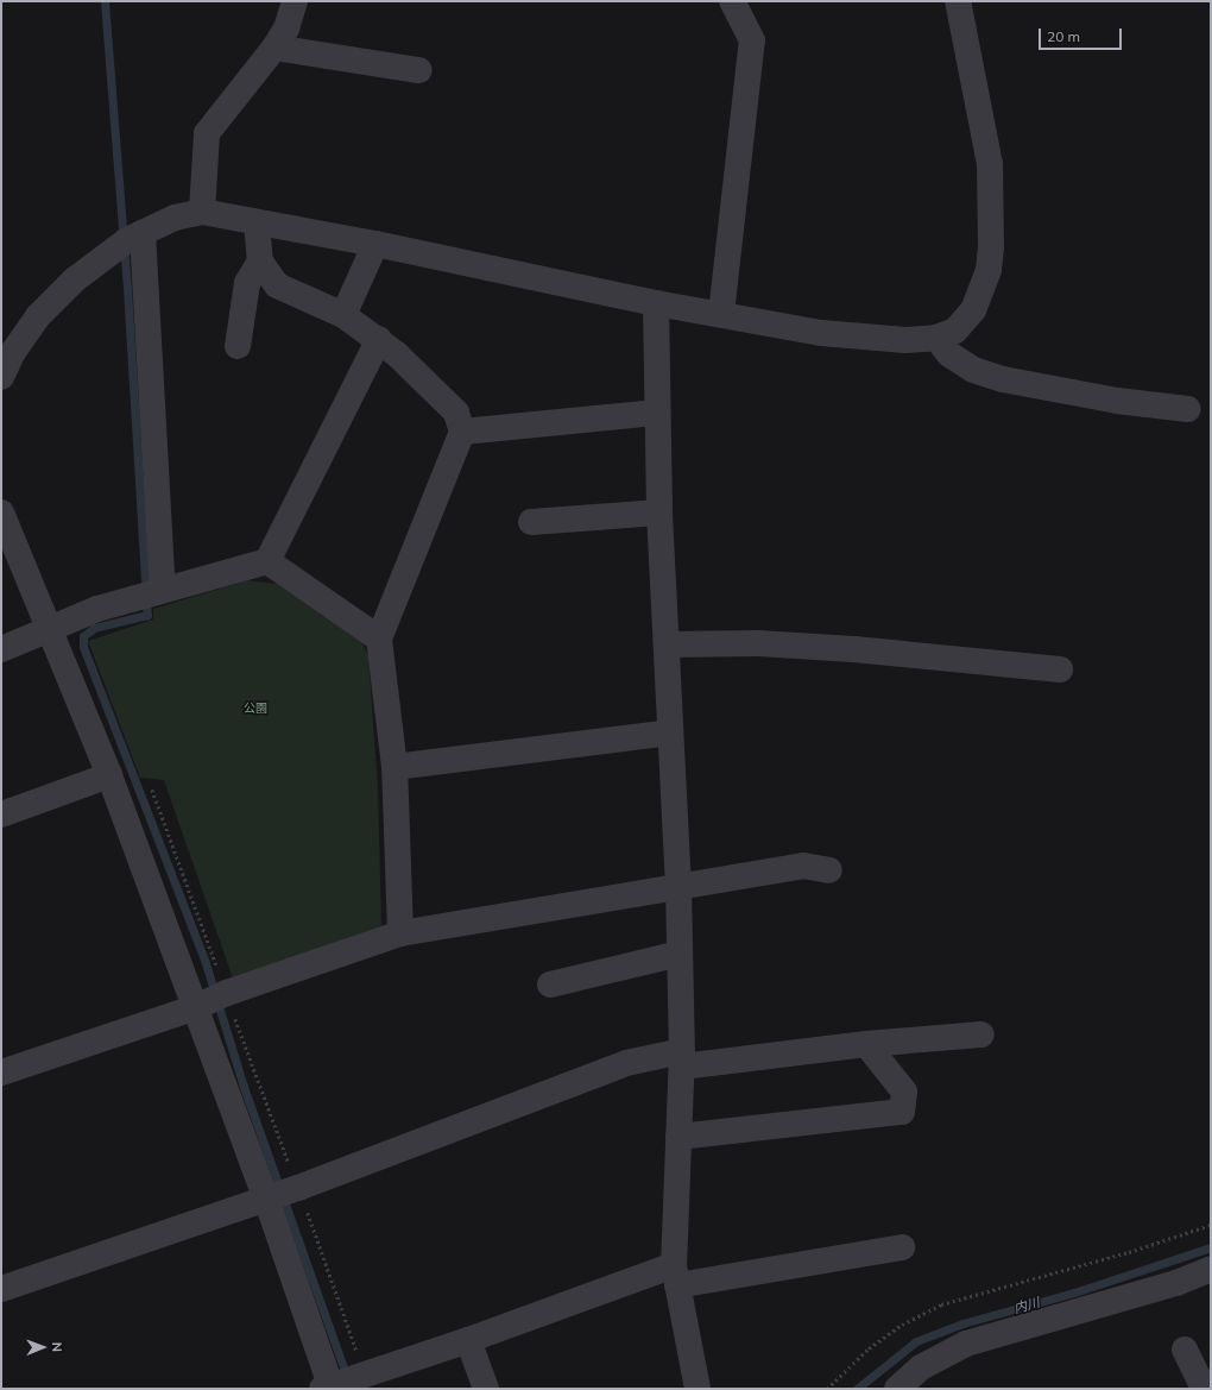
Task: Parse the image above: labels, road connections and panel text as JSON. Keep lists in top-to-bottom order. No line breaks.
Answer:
{"water":["内川"],"parks":["公園"],"scale_bar":"20 m","north":"right"}
